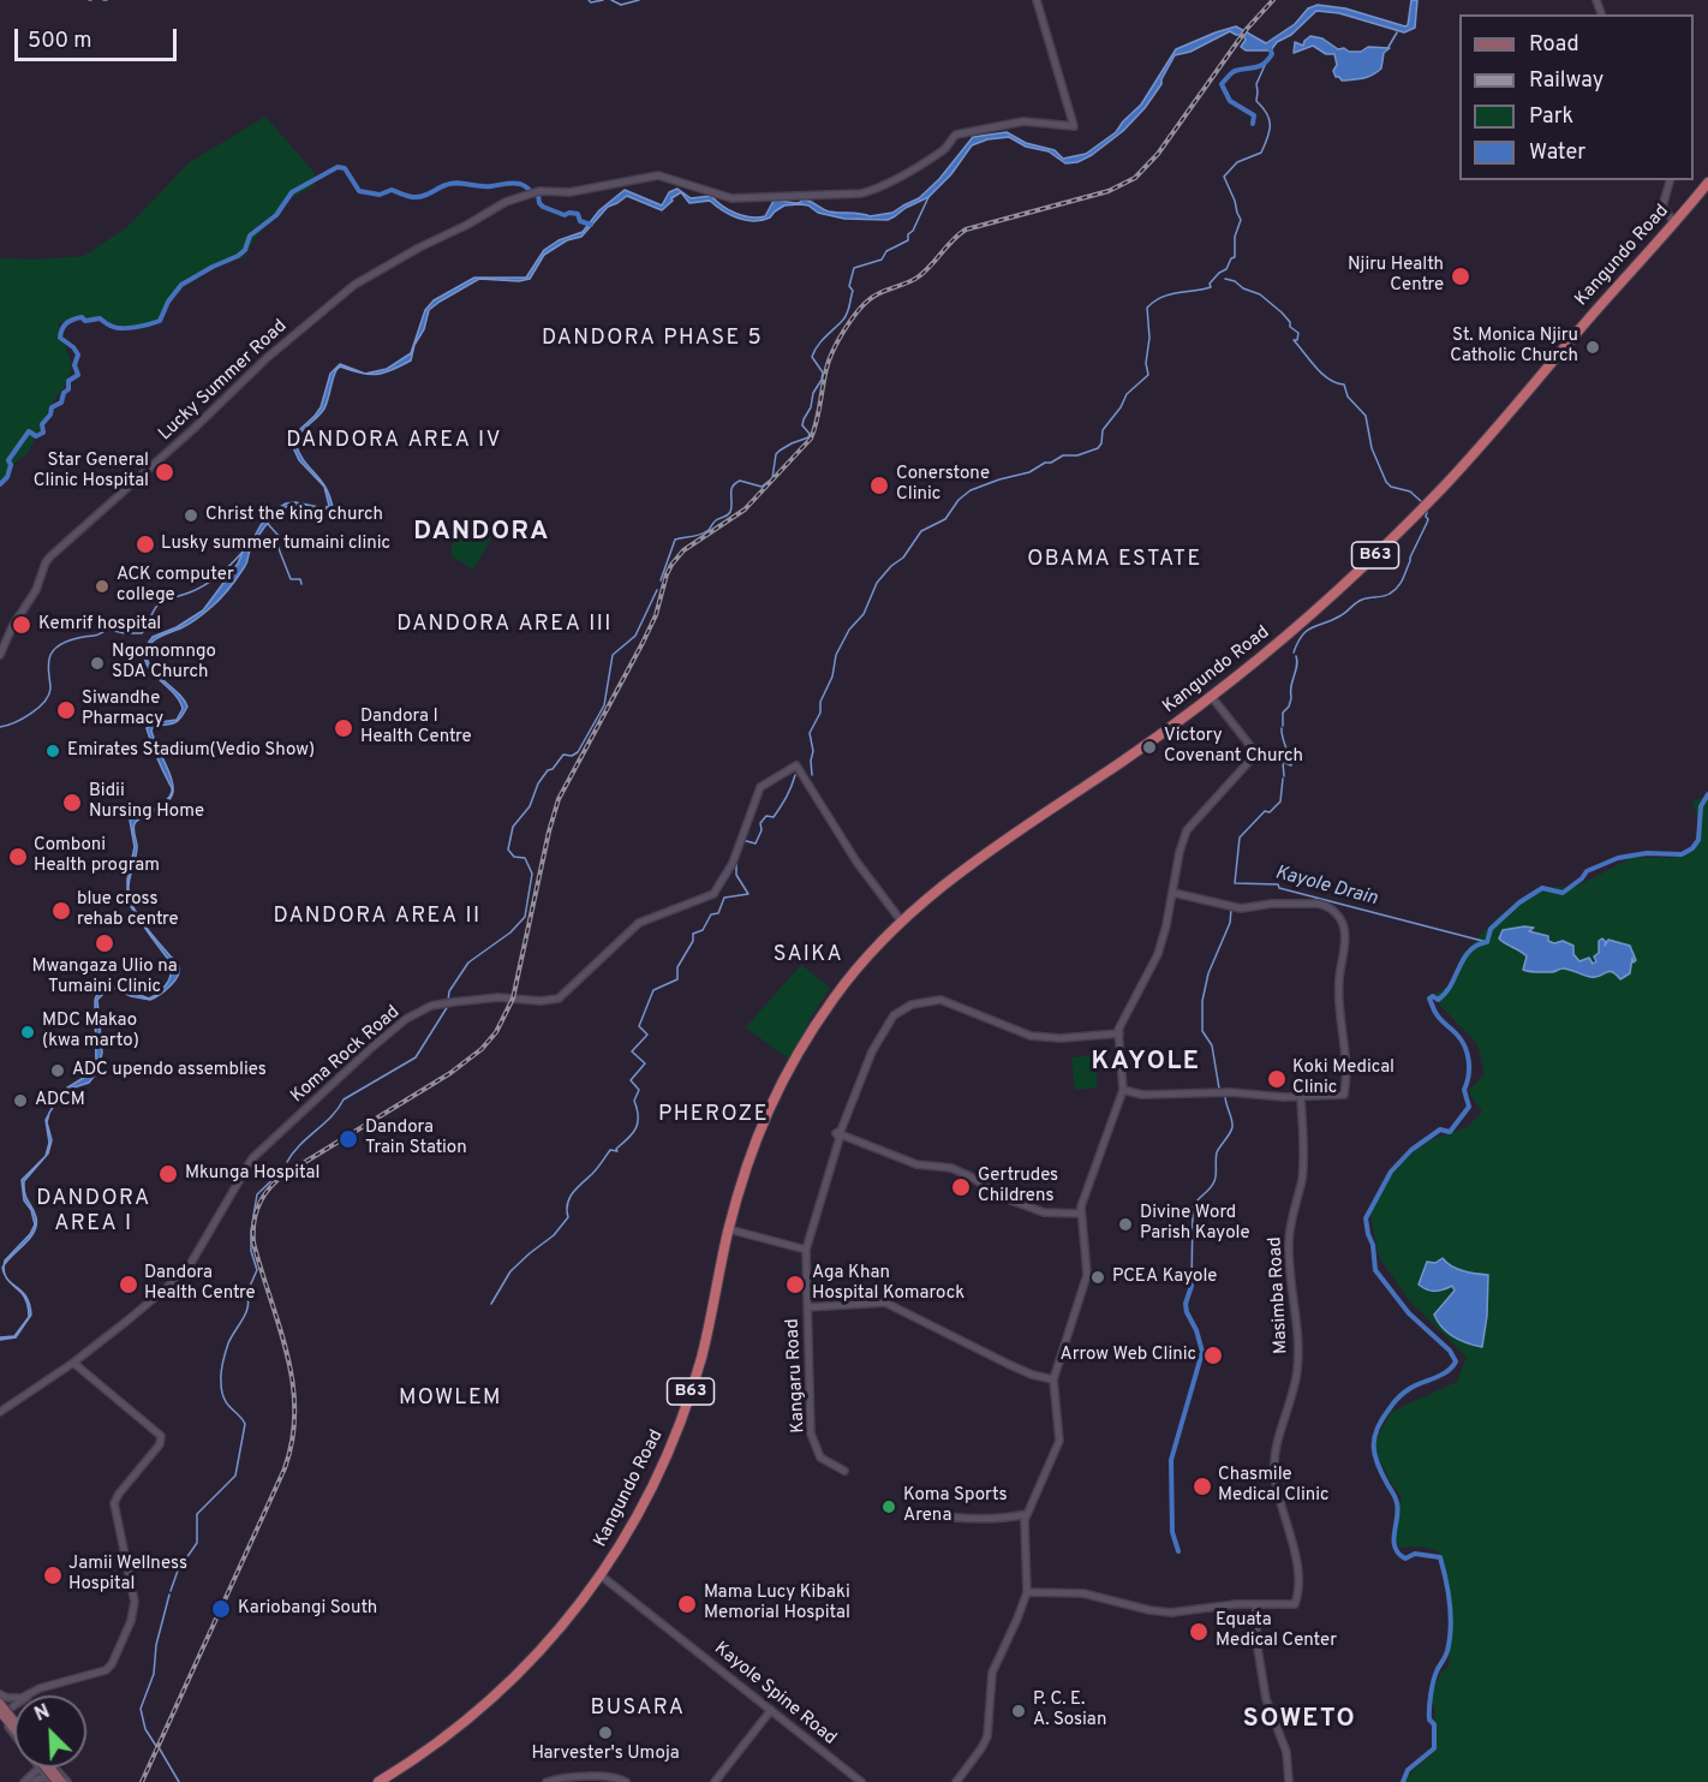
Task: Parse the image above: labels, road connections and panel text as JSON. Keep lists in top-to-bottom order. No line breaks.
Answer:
{"streets":{"highway":["Kangundo Road","B63"],"main road":["Lucky Summer Road","Koma Rock Road","Masimba Road","Kangaru Road","Kayole Spine Road"]},"crossings":[["Kangundo Road","Koma Rock Road"],["Kangundo Road","Kayole Spine Road"]],"districts":["DANDORA PHASE 5","DANDORA AREA IV","DANDORA","OBAMA ESTATE","DANDORA AREA III","DANDORA AREA II","SAIKA","KAYOLE","PHEROZE","DANDORA AREA I","MOWLEM","BUSARA","SOWETO"],"water":["Kayole Drain"],"places":["Njiru Health Centre","St. Monica Njiru Catholic Church","Star General Clinic Hospital","Conerstone Clinic","Christ the king church","Lusky summer tumaini clinic","ACK computer college","Kemrif hospital","Ngomomngo SDA Church","Siwandhe Pharmacy","Dandora I Health Centre","Victory Covenant Church","Emirates Stadium(Vedio Show)","Bidii Nursing Home","Comboni Health program","blue cross rehab centre","Mwangaza Ulio na Tumaini Clinic","MDC Makao (kwa marto)","ADC upendo assemblies","Koki Medical Clinic","ADCM","Dandora Train Station","Mkunga Hospital","Gertrudes Childrens","Divine Word Parish Kayole","PCEA Kayole","Dandora Health Centre","Aga Khan Hospital Komarock","Arrow Web Clinic","Chasmile Medical Clinic","Koma Sports Arena","Jamii Wellness Hospital","Mama Lucy Kibaki Memorial Hospital","Kariobangi South","Equata Medical Center","P. C. E. A. Sosian","Harvester's Umoja"],"legend":["Road","Railway","Park","Water"],"scale_bar":"500 m","north":"top left"}
